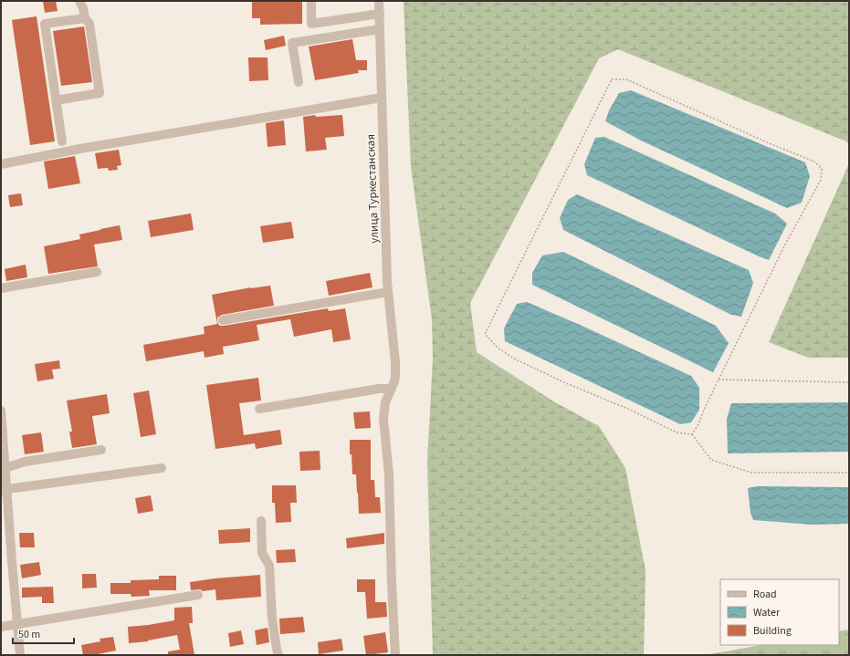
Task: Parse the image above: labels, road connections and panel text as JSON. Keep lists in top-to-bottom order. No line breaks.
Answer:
{"streets":{"street":["улица Туркестанская"]},"legend":["Road","Water","Building"],"scale_bar":"50 m"}
